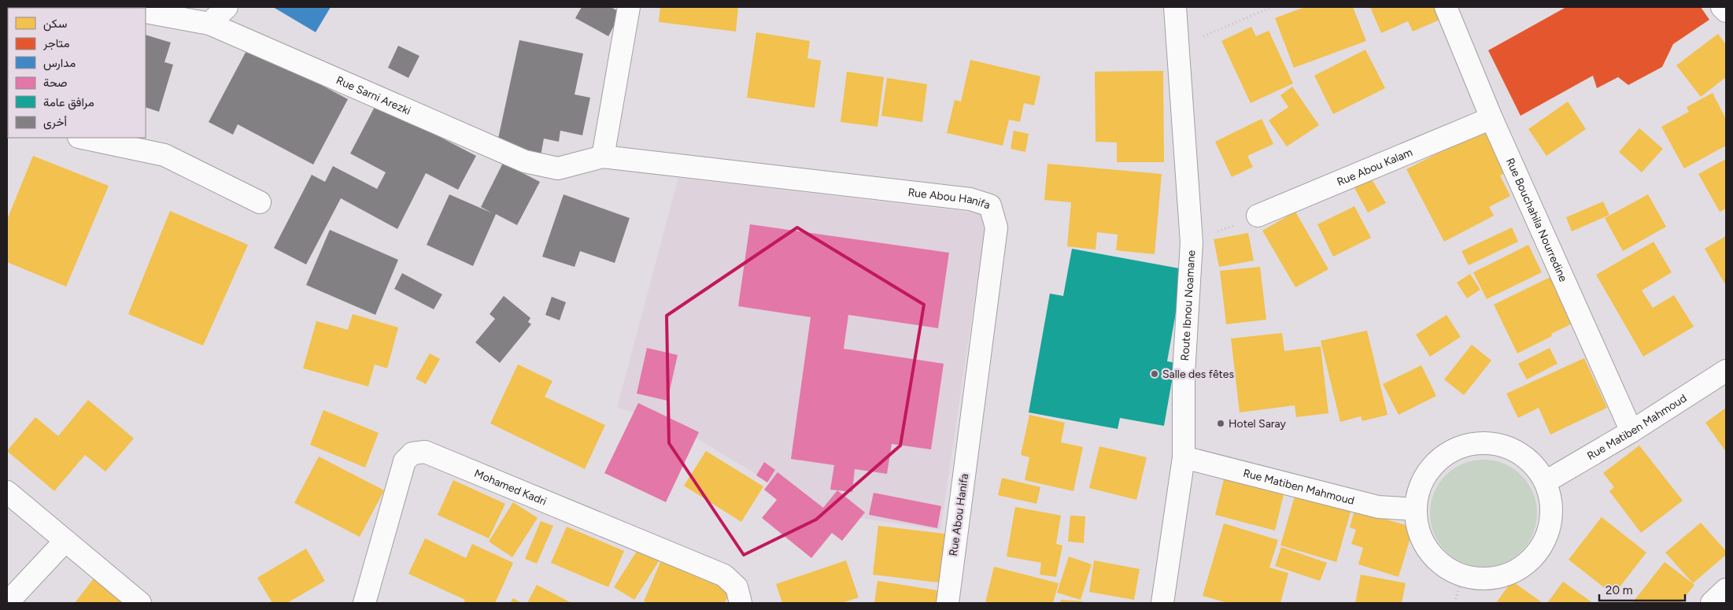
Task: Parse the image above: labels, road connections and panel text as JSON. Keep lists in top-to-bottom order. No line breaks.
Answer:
{"streets":{"street":["Rue Sarni Arezki","Rue Abou Kalam","Rue Abou Hanifa","Rue Bouchahila Nourredine","Route Ibnou Noamane","Rue Matiben Mahmoud","Mohamed Kadri"]},"crossings":[["Rue Sarni Arezki","Rue Abou Hanifa"],["Rue Abou Kalam","Rue Bouchahila Nourredine"],["Rue Bouchahila Nourredine","Rue Matiben Mahmoud"],["Route Ibnou Noamane","Rue Matiben Mahmoud"]],"places":["Salle des fêtes","Hotel Saray"],"legend":["سكن","متاجر","مدارس","صحة","مرافق عامة","أخرى"],"scale_bar":"20 m"}
